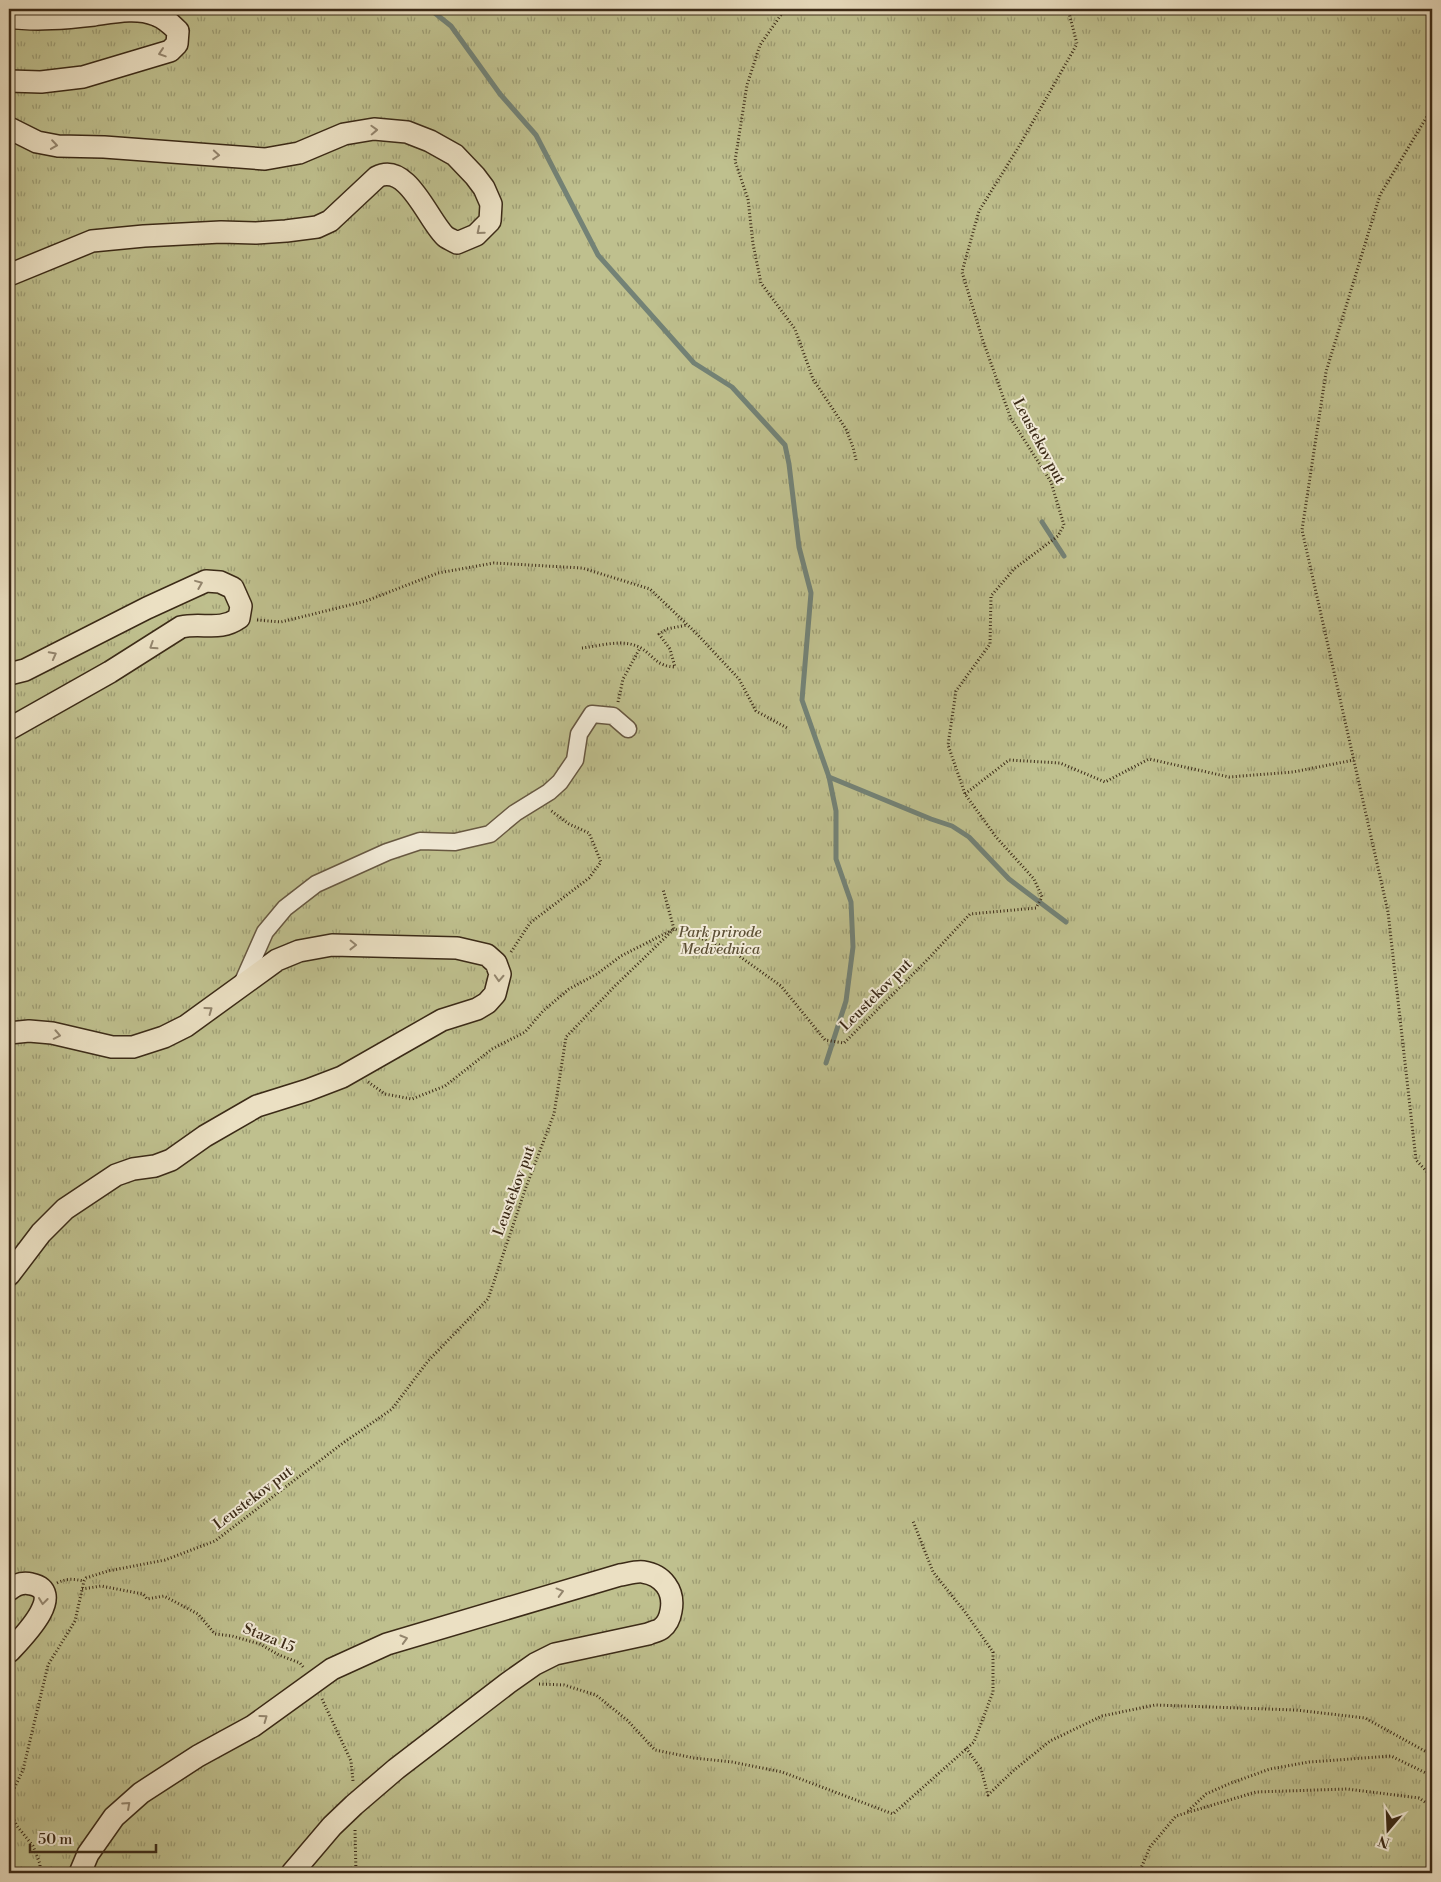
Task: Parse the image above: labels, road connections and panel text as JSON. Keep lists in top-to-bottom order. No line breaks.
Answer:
{"streets":{"path":["Leustekov put","Staza 15"]},"parks":["Park prirode Medvednica"],"scale_bar":"50 m","north":"bottom"}
